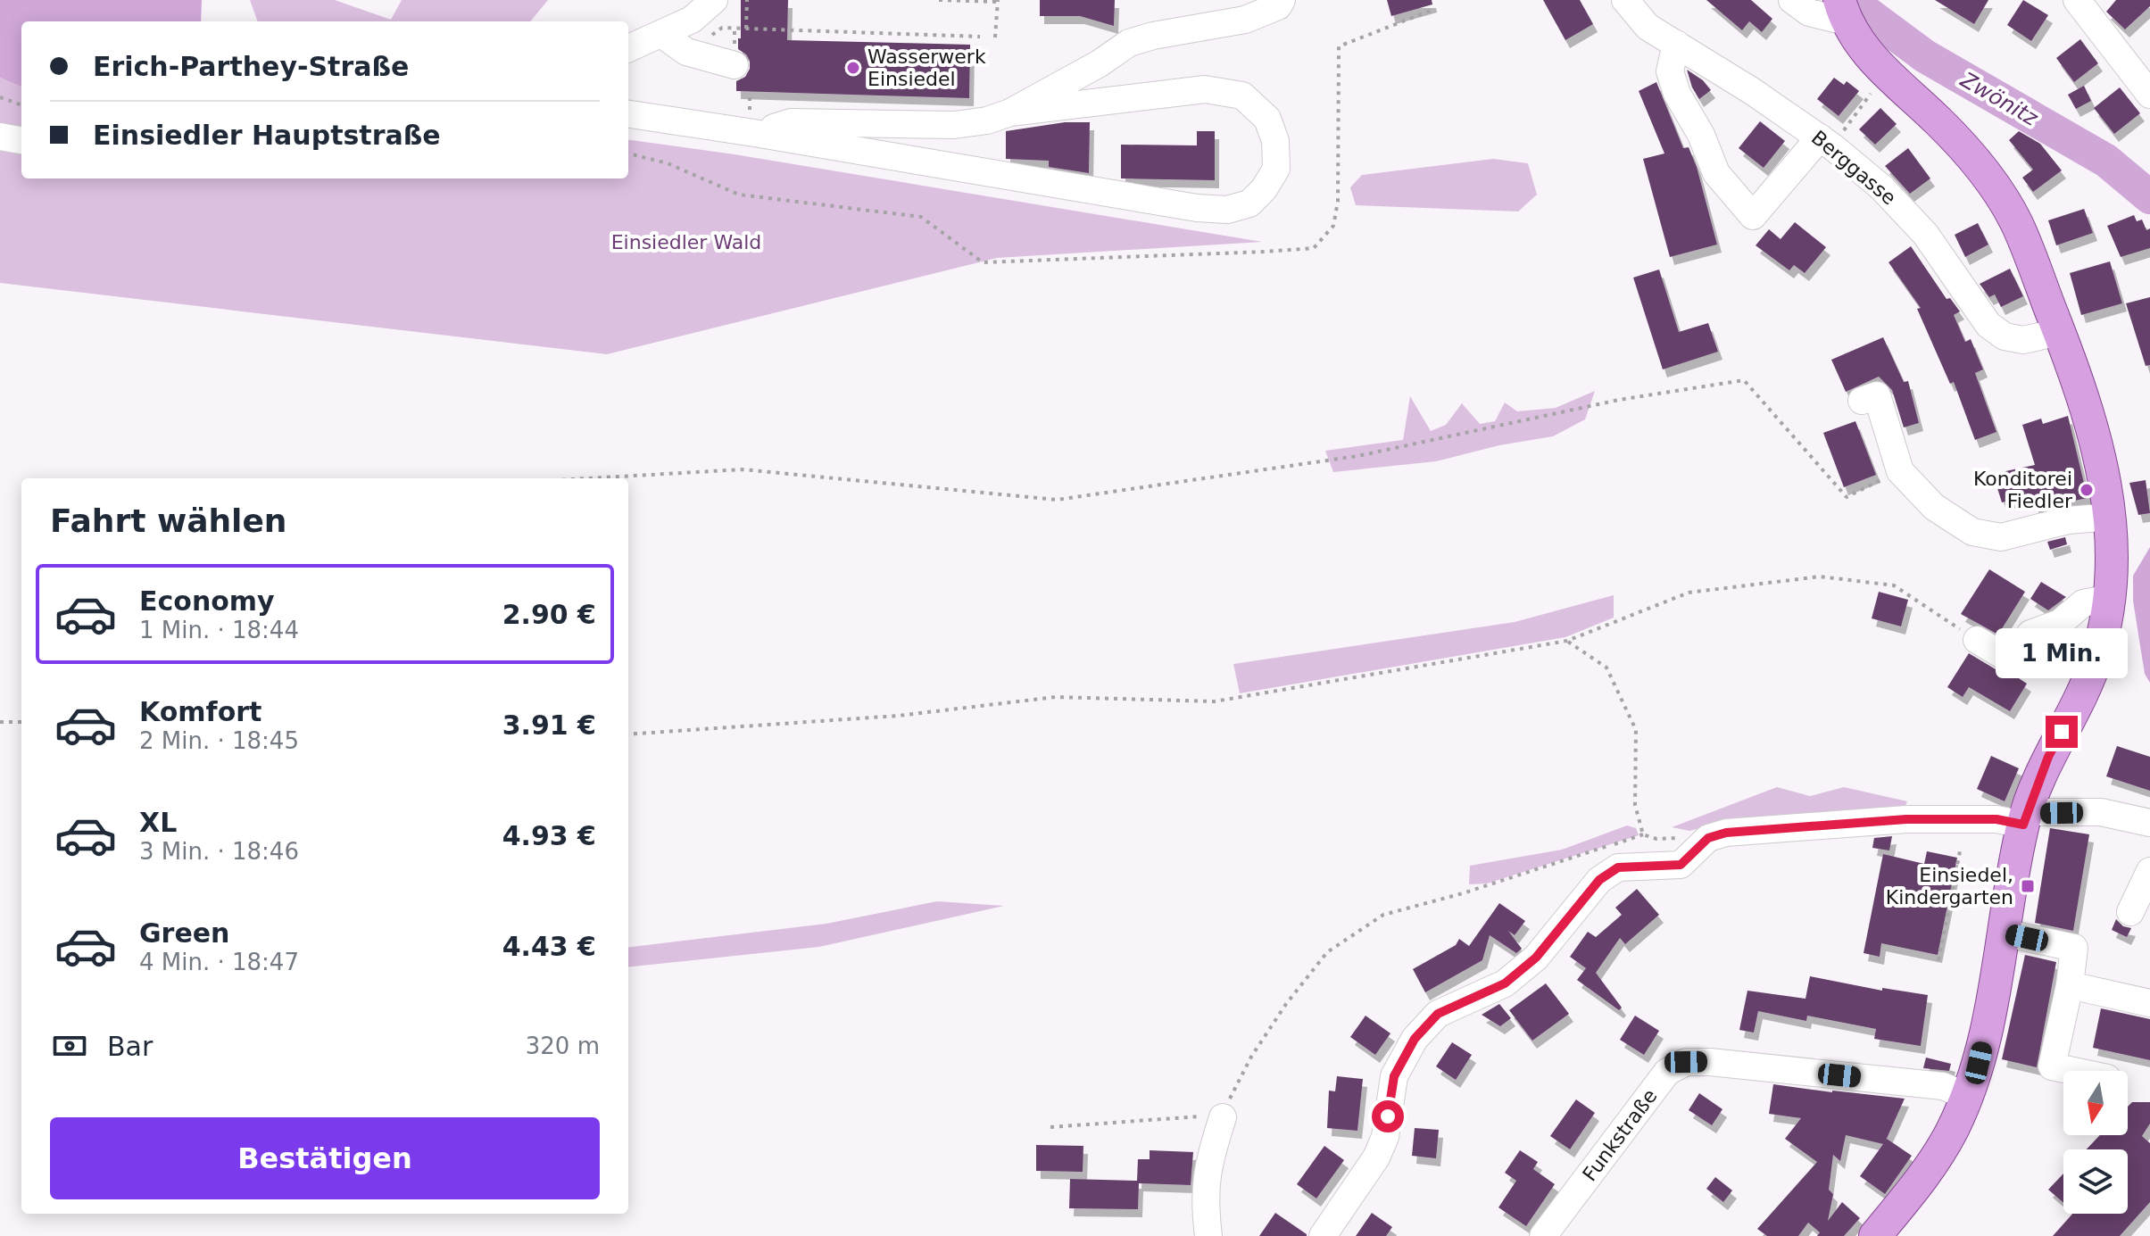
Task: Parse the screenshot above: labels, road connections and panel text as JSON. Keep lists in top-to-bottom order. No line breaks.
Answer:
{"streets":{"street":["Berggasse","Funkstraße"]},"water":["Zwönitz"],"parks":["Einsiedler Wald"],"places":{"other":["Wasserwerk Einsiedel","Konditorei Fiedler"],"transit":["Einsiedel, Kindergarten"]},"north":"bottom","page":{"banner":["Erich-Parthey-Straße","Einsiedler Hauptstraße"],"heading":"Fahrt wählen","list":[{"name":"Economy","note":"1 Min. · 18:44","value":"2.90 €"},{"name":"Komfort","note":"2 Min. · 18:45","value":"3.91 €"},{"name":"XL","note":"3 Min. · 18:46","value":"4.93 €"},{"name":"Green","note":"4 Min. · 18:47","value":"4.43 €"}],"bubble":"1 Min.","pay":["Bar","320 m"],"buttons":"Bestätigen"}}
